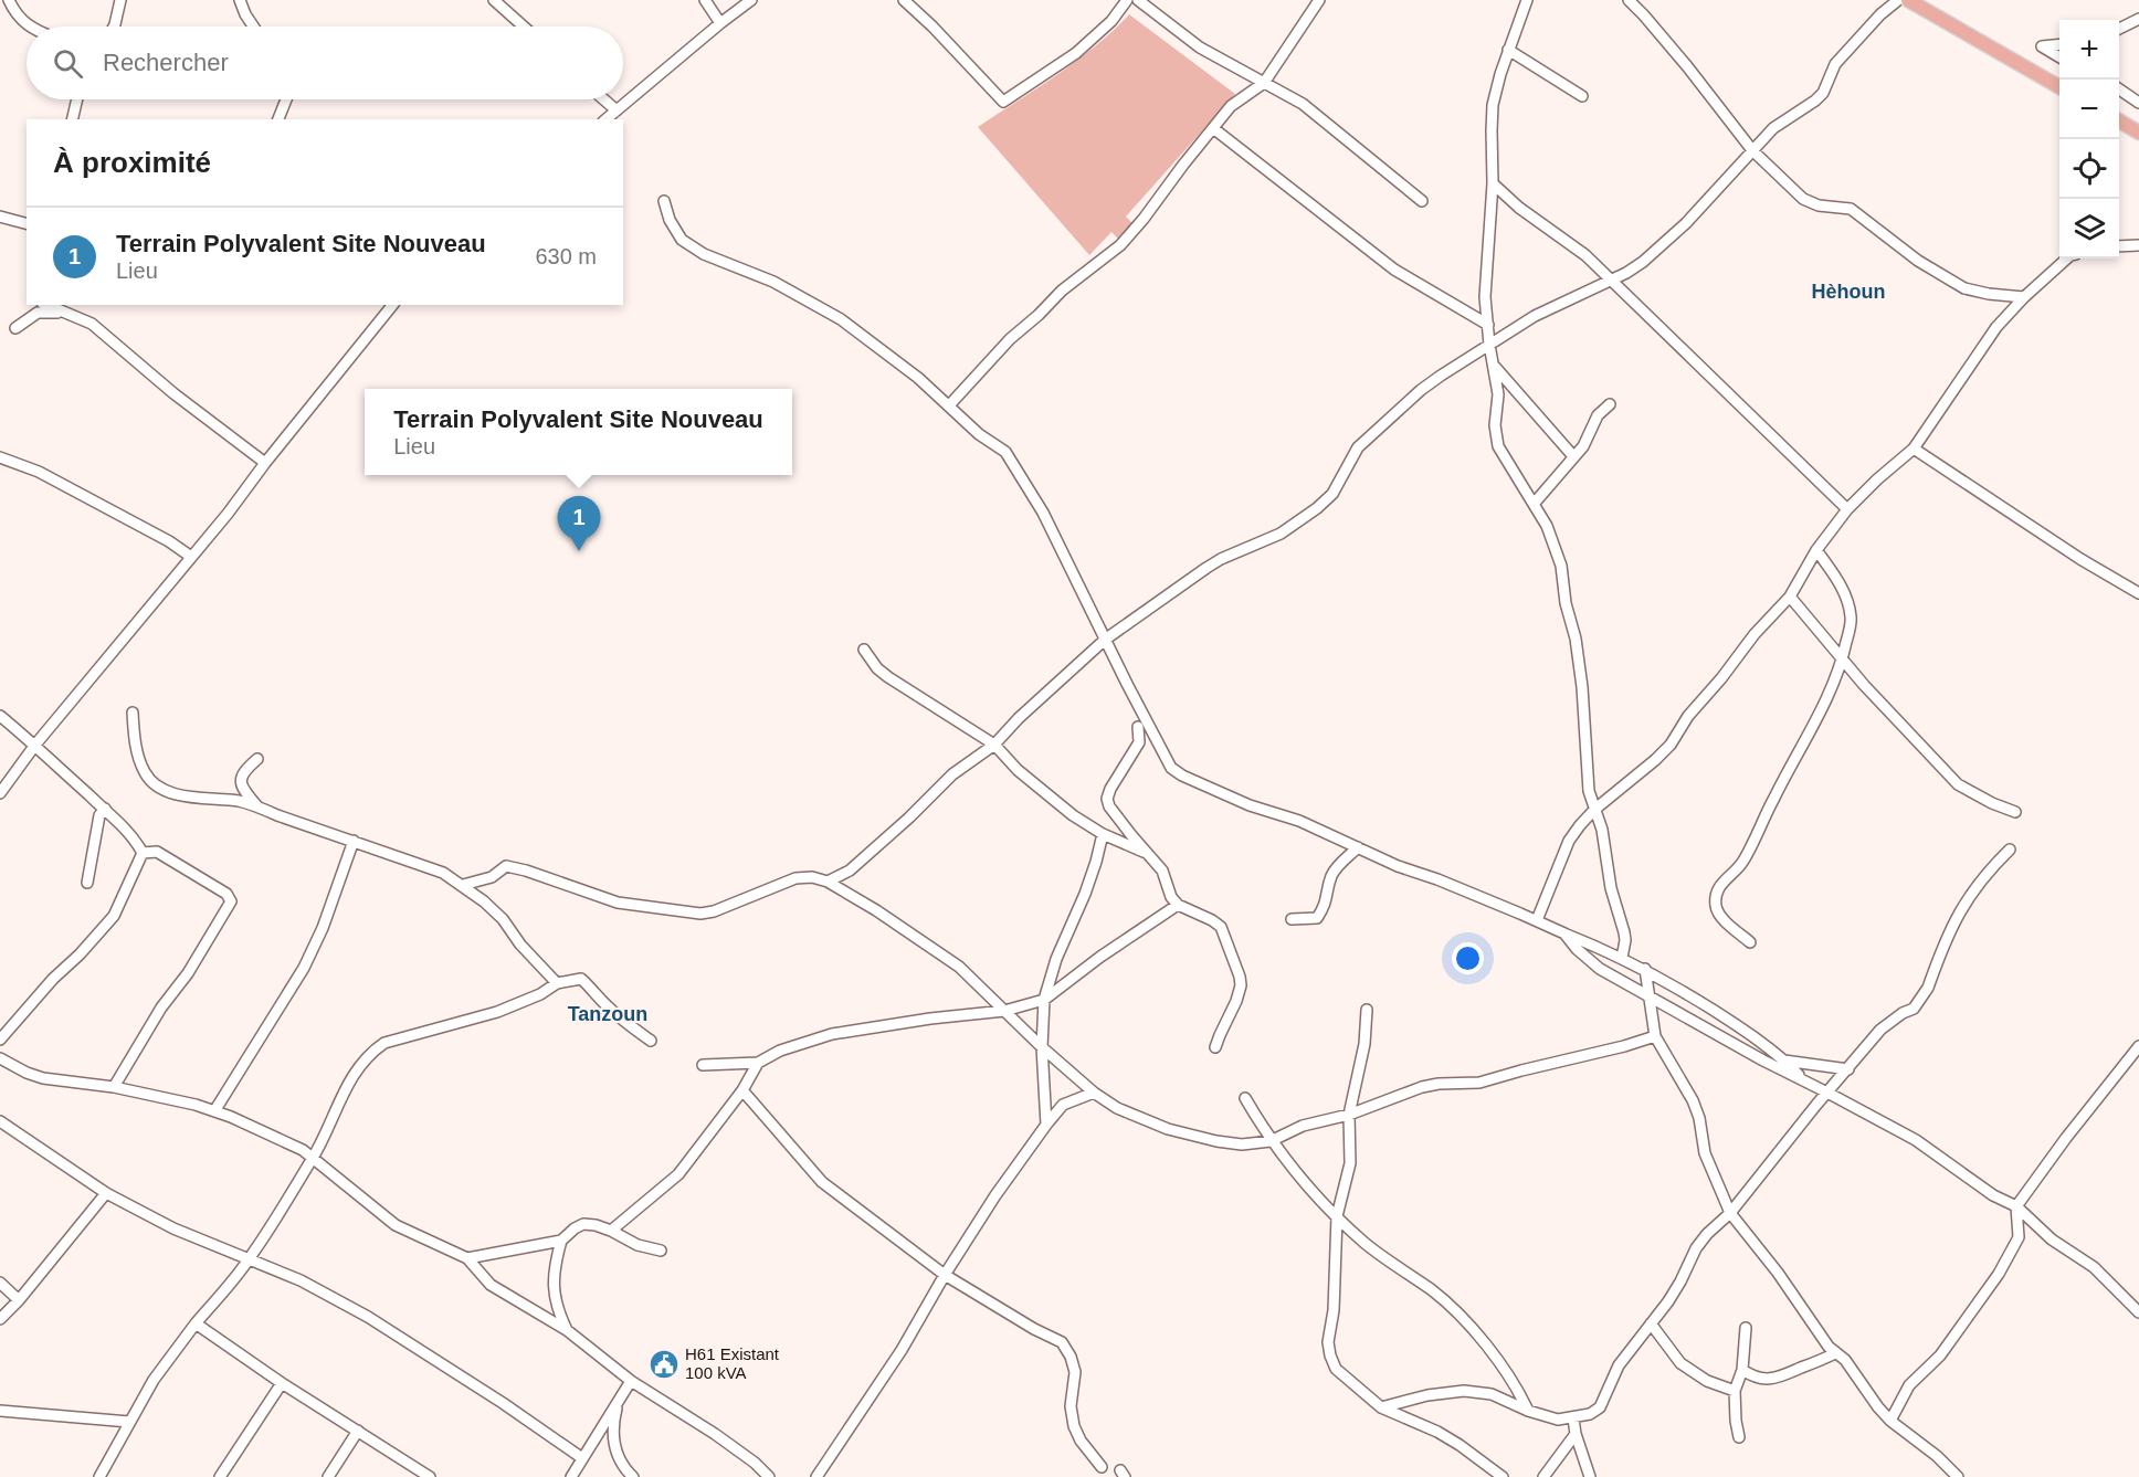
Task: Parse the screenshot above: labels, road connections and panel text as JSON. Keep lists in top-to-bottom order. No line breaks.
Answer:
{"districts":["Hèhoun","Tanzoun"],"places":{"public building":["H61 Existant 100 kVA"]},"page":{"map_buttons":["+","−"],"search":"Rechercher","heading":"À proximité","list":[{"mark":"1","name":"Terrain Polyvalent Site Nouveau","note":"Lieu","value":"630 m"}],"popup":["Terrain Polyvalent Site Nouveau","Lieu"],"pins":"1"}}
